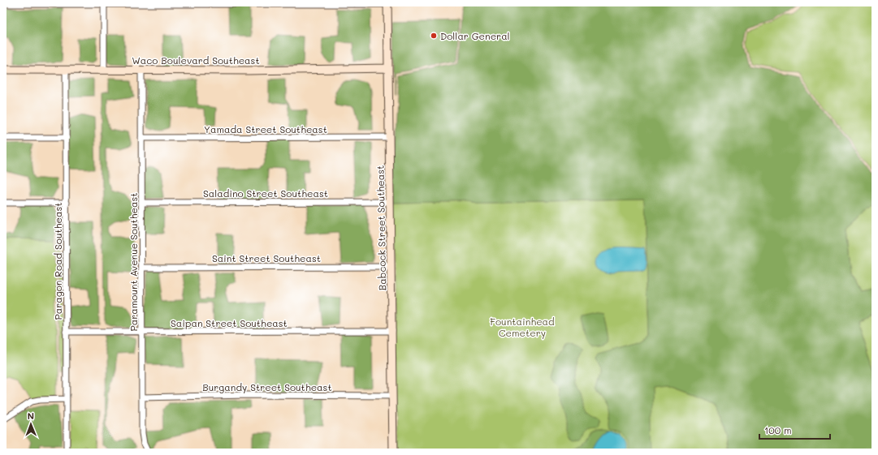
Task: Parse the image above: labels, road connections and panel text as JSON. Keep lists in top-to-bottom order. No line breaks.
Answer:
{"streets":{"main road":["Waco Boulevard Southeast","Babcock Street Southeast"],"street":["Yamada Street Southeast","Saladino Street Southeast","Saint Street Southeast","Paragon Road Southeast","Paramount Avenue Southeast","Saipan Street Southeast","Burgandy Street Southeast"]},"crossings":[["Waco Boulevard Southeast","Babcock Street Southeast"],["Waco Boulevard Southeast","Paragon Road Southeast"],["Waco Boulevard Southeast","Paramount Avenue Southeast"],["Yamada Street Southeast","Babcock Street Southeast"],["Yamada Street Southeast","Paramount Avenue Southeast"],["Saladino Street Southeast","Babcock Street Southeast"],["Saladino Street Southeast","Paramount Avenue Southeast"],["Babcock Street Southeast","Saint Street Southeast"],["Babcock Street Southeast","Saipan Street Southeast"],["Babcock Street Southeast","Burgandy Street Southeast"],["Saint Street Southeast","Paramount Avenue Southeast"],["Paragon Road Southeast","Saipan Street Southeast"],["Paramount Avenue Southeast","Saipan Street Southeast"],["Paramount Avenue Southeast","Burgandy Street Southeast"]],"parks":["Fountainhead Cemetery"],"places":["Dollar General"],"scale_bar":"100 m","north":"top"}
